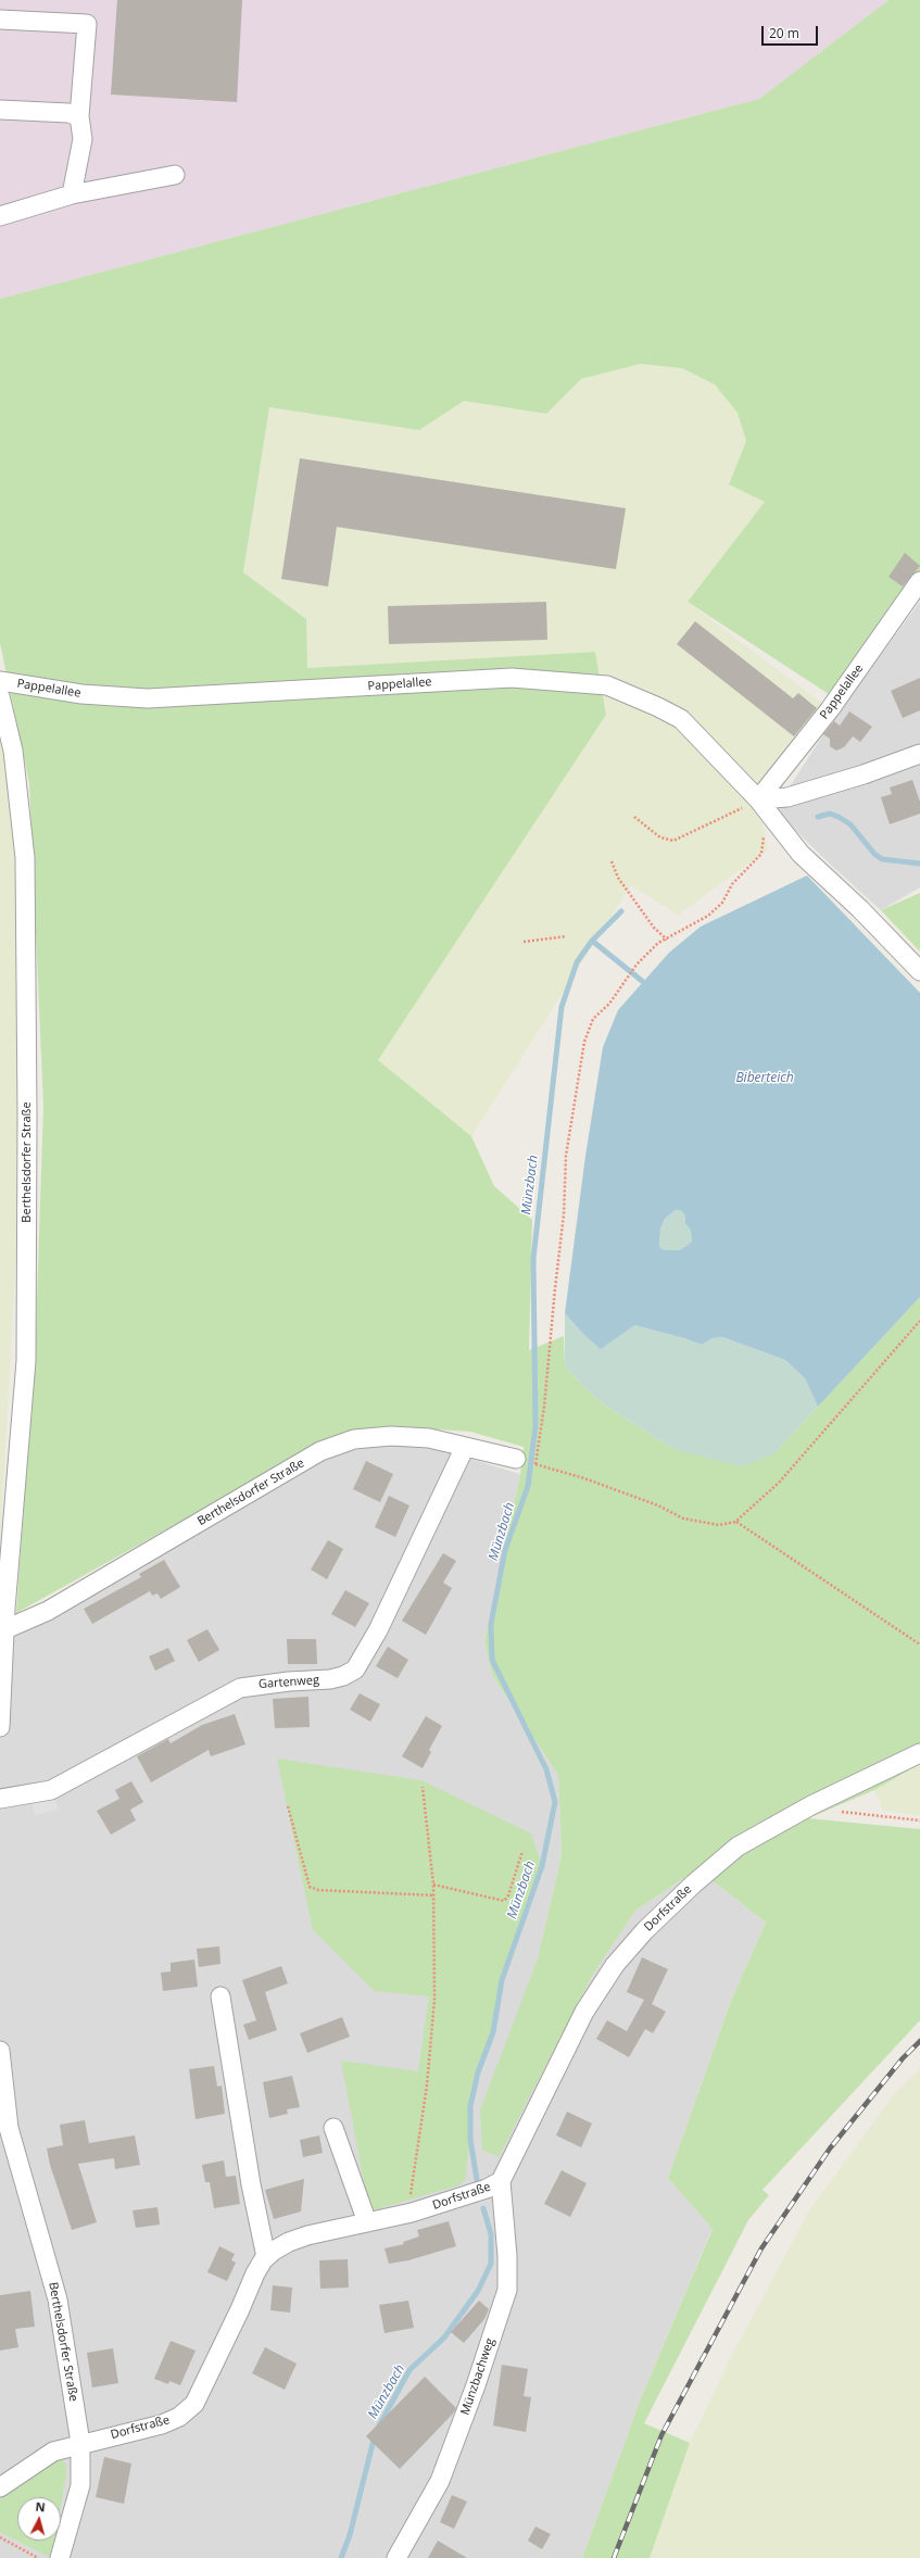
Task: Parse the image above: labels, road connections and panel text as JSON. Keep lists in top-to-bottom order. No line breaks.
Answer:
{"streets":{"street":["Pappelallee","Berthelsdorfer Straße","Gartenweg","Dorfstraße","Münzbachweg"]},"crossings":[["Berthelsdorfer Straße","Gartenweg"],["Berthelsdorfer Straße","Dorfstraße"],["Dorfstraße","Münzbachweg"]],"water":["Biberteich","Münzbach"],"scale_bar":"20 m","north":"top"}
